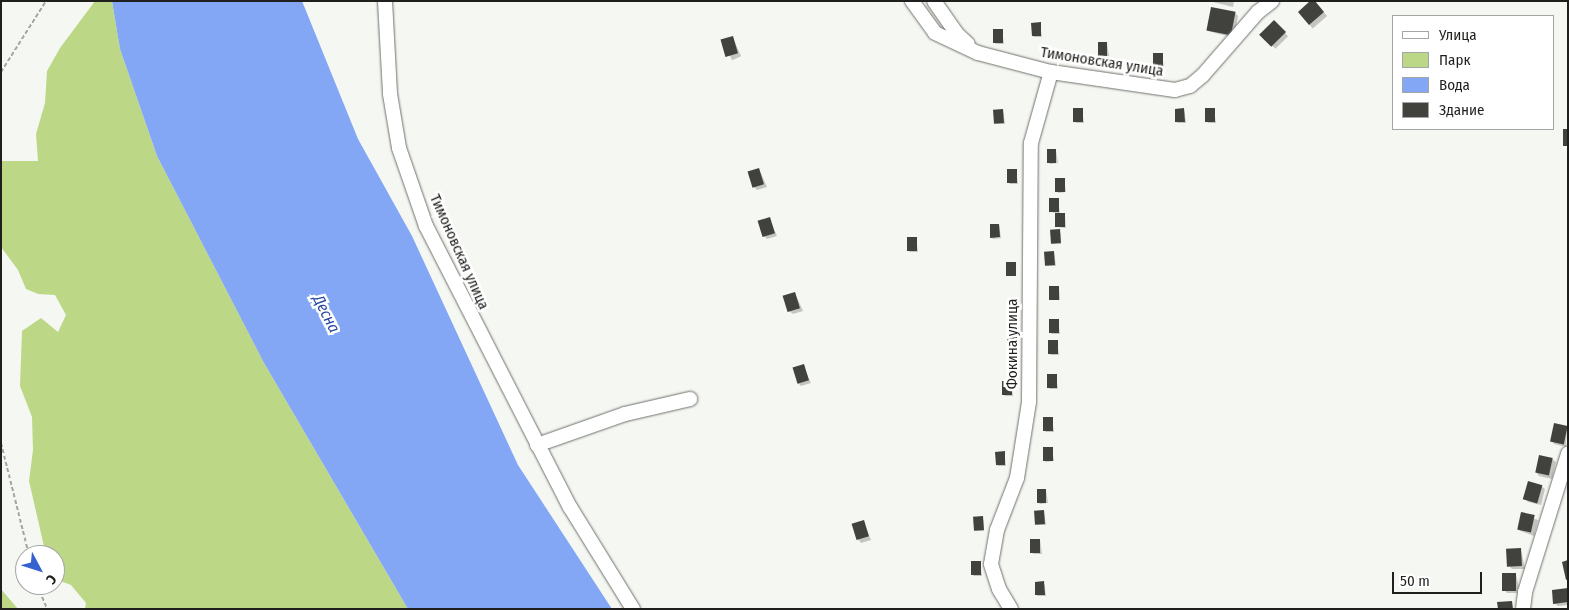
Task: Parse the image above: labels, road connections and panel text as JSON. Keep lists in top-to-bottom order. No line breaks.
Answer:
{"streets":{"street":["Тимоновская улица","Фокина улица"]},"crossings":[["Тимоновская улица","Фокина улица"]],"water":["Десна"],"legend":["Улица","Парк","Вода","Здание"],"scale_bar":"50 m","north":"bottom right"}
